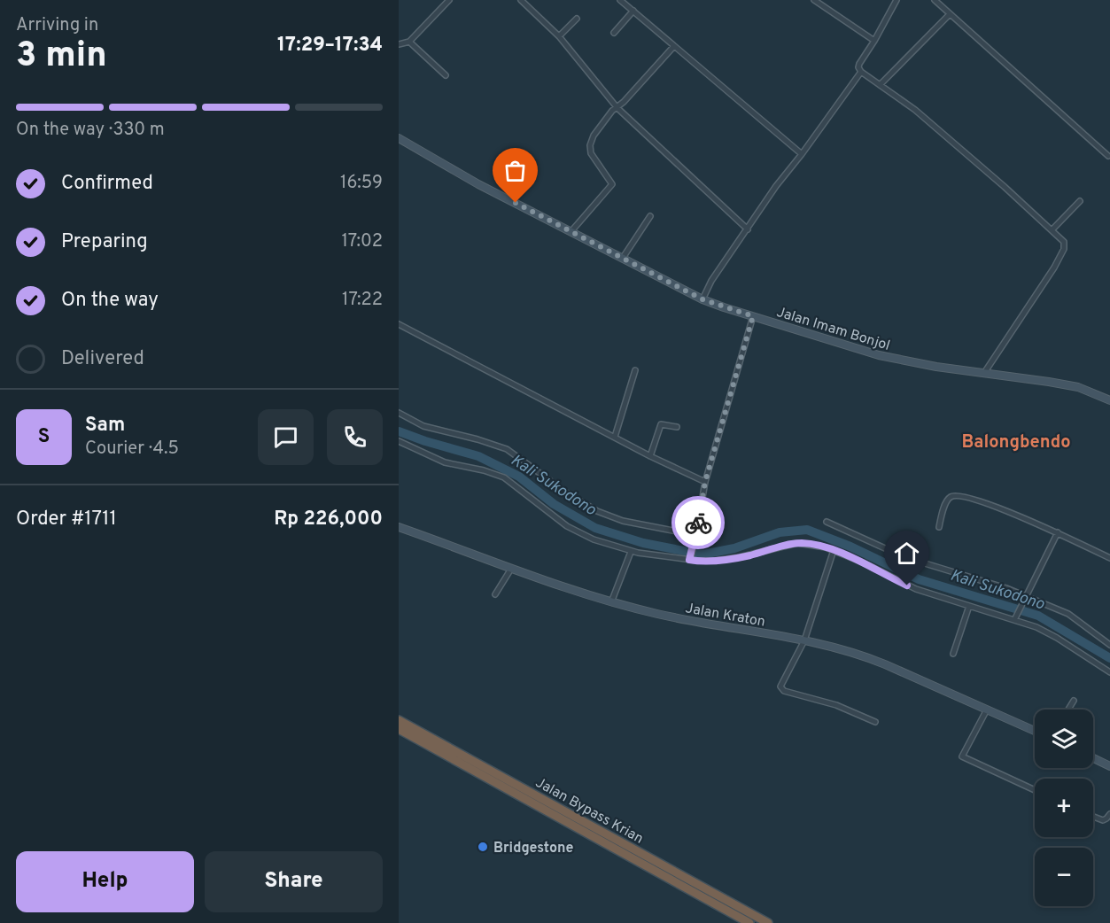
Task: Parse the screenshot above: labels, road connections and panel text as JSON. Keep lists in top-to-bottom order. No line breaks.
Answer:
{"streets":{"highway":["Jalan Bypass Krian"],"main road":["Jalan Imam Bonjol","Jalan Kraton"]},"districts":["Balongbendo"],"water":["Kali Sukodono"],"places":["Bridgestone"],"page":{"heading":["3 min","Arriving in","17:29–17:34"],"panel":["Sam","Courier · 4.5","Order #1711","Rp 226,000"],"bar":"On the way · 330 m","list":[["Confirmed","16:59"],["Preparing","17:02"],["On the way","17:22"],"Delivered"],"round":"S","map_buttons":["+","−"],"buttons":["Help","Share"]}}
